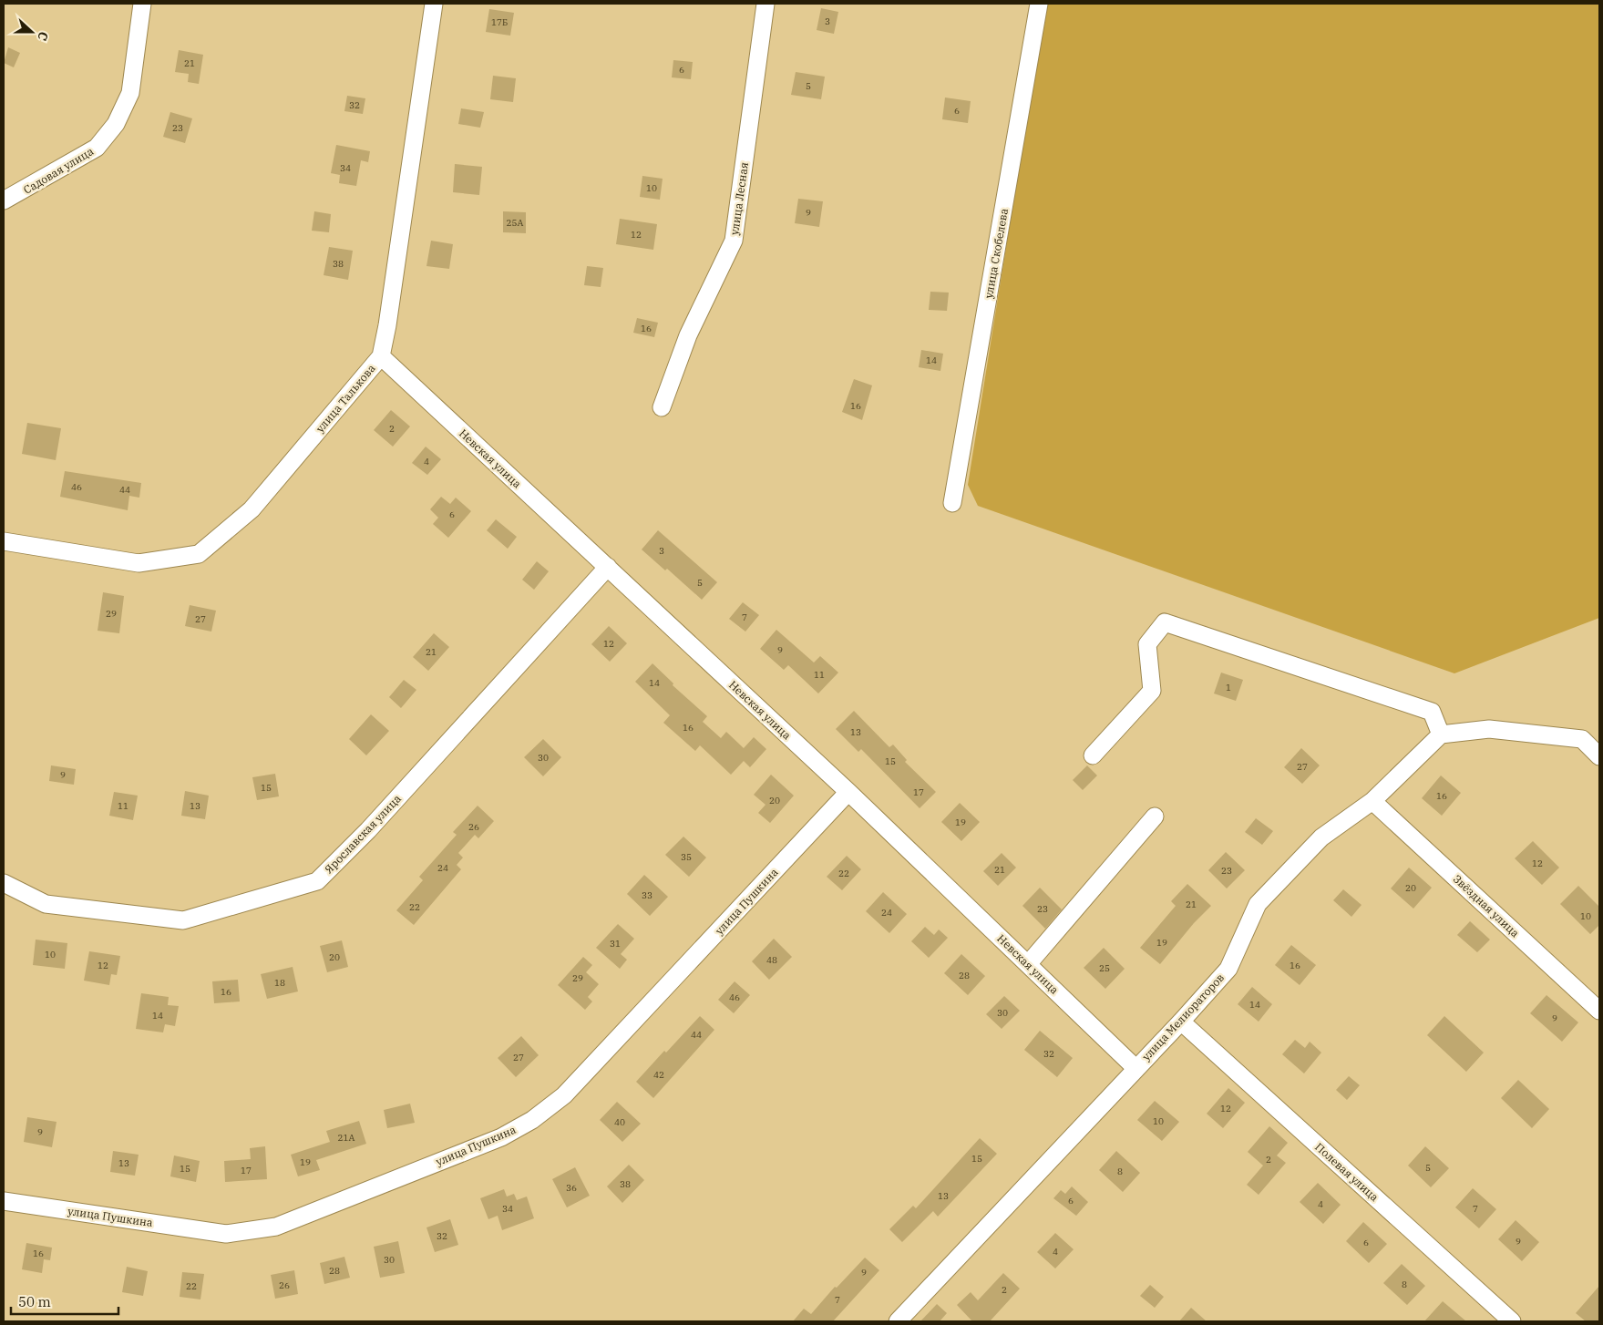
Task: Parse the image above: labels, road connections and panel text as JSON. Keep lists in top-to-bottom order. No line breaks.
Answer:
{"streets":{"street":["Садовая улица","улица Лесная","улица Скобелева","улица Талькова","Невская улица","Ярославская улица","улица Пушкина","Звёздная улица","улица Мелиораторов","Полевая улица"]},"crossings":[["улица Талькова","Невская улица"],["Невская улица","Ярославская улица"],["Невская улица","улица Пушкина"],["Невская улица","улица Мелиораторов"],["Звёздная улица","улица Мелиораторов"],["улица Мелиораторов","Полевая улица"]],"house_numbers":["3","17Б","21","6","5","32","6","23","34","10","9","25А","12","38","16","14","16","2","4","46","44","6","3","5","29","7","27","12","9","21","11","14","1","16","13","30","15","27","9","15","17","16","20","11","13","19","26","35","12","24","21","23","22","20","33","21","22","23","24","10","19","31","10","20","48","12","16","25","28","29","18","16","46","14","30","14","9","44","32","27","42","12","10","40","9","21А","15","2","19","13","5","15","17","8","38","36","13","6","4","34","7","32","9","6","4","16","30","28","9","8","26","22","2","7"],"scale_bar":"50 m","north":"right"}
